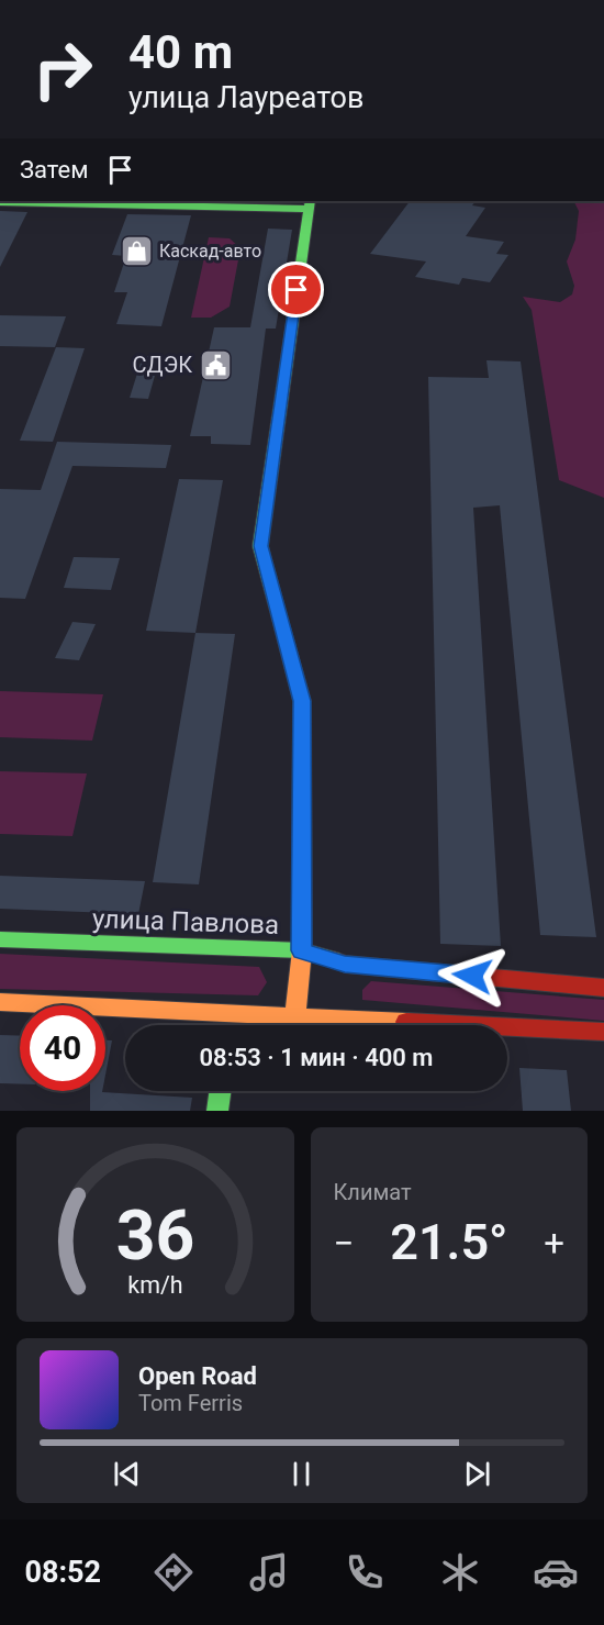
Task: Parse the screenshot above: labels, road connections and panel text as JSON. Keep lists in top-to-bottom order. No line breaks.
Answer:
{"streets":{"street":["улица Павлова"]},"places":{"shop":["Каскад-авто"],"public building":["СДЭК"]},"page":{"turn":["40 m","улица Лауреатов"],"then":"Затем","limit":"40","trip":"08:53 · 1 мин · 400 m","tile":"Климат","heat":["−","21.5°","+"],"song":["Open Road","Tom Ferris"],"tabs":"08:52","gauge":["36","km/h"]}}
